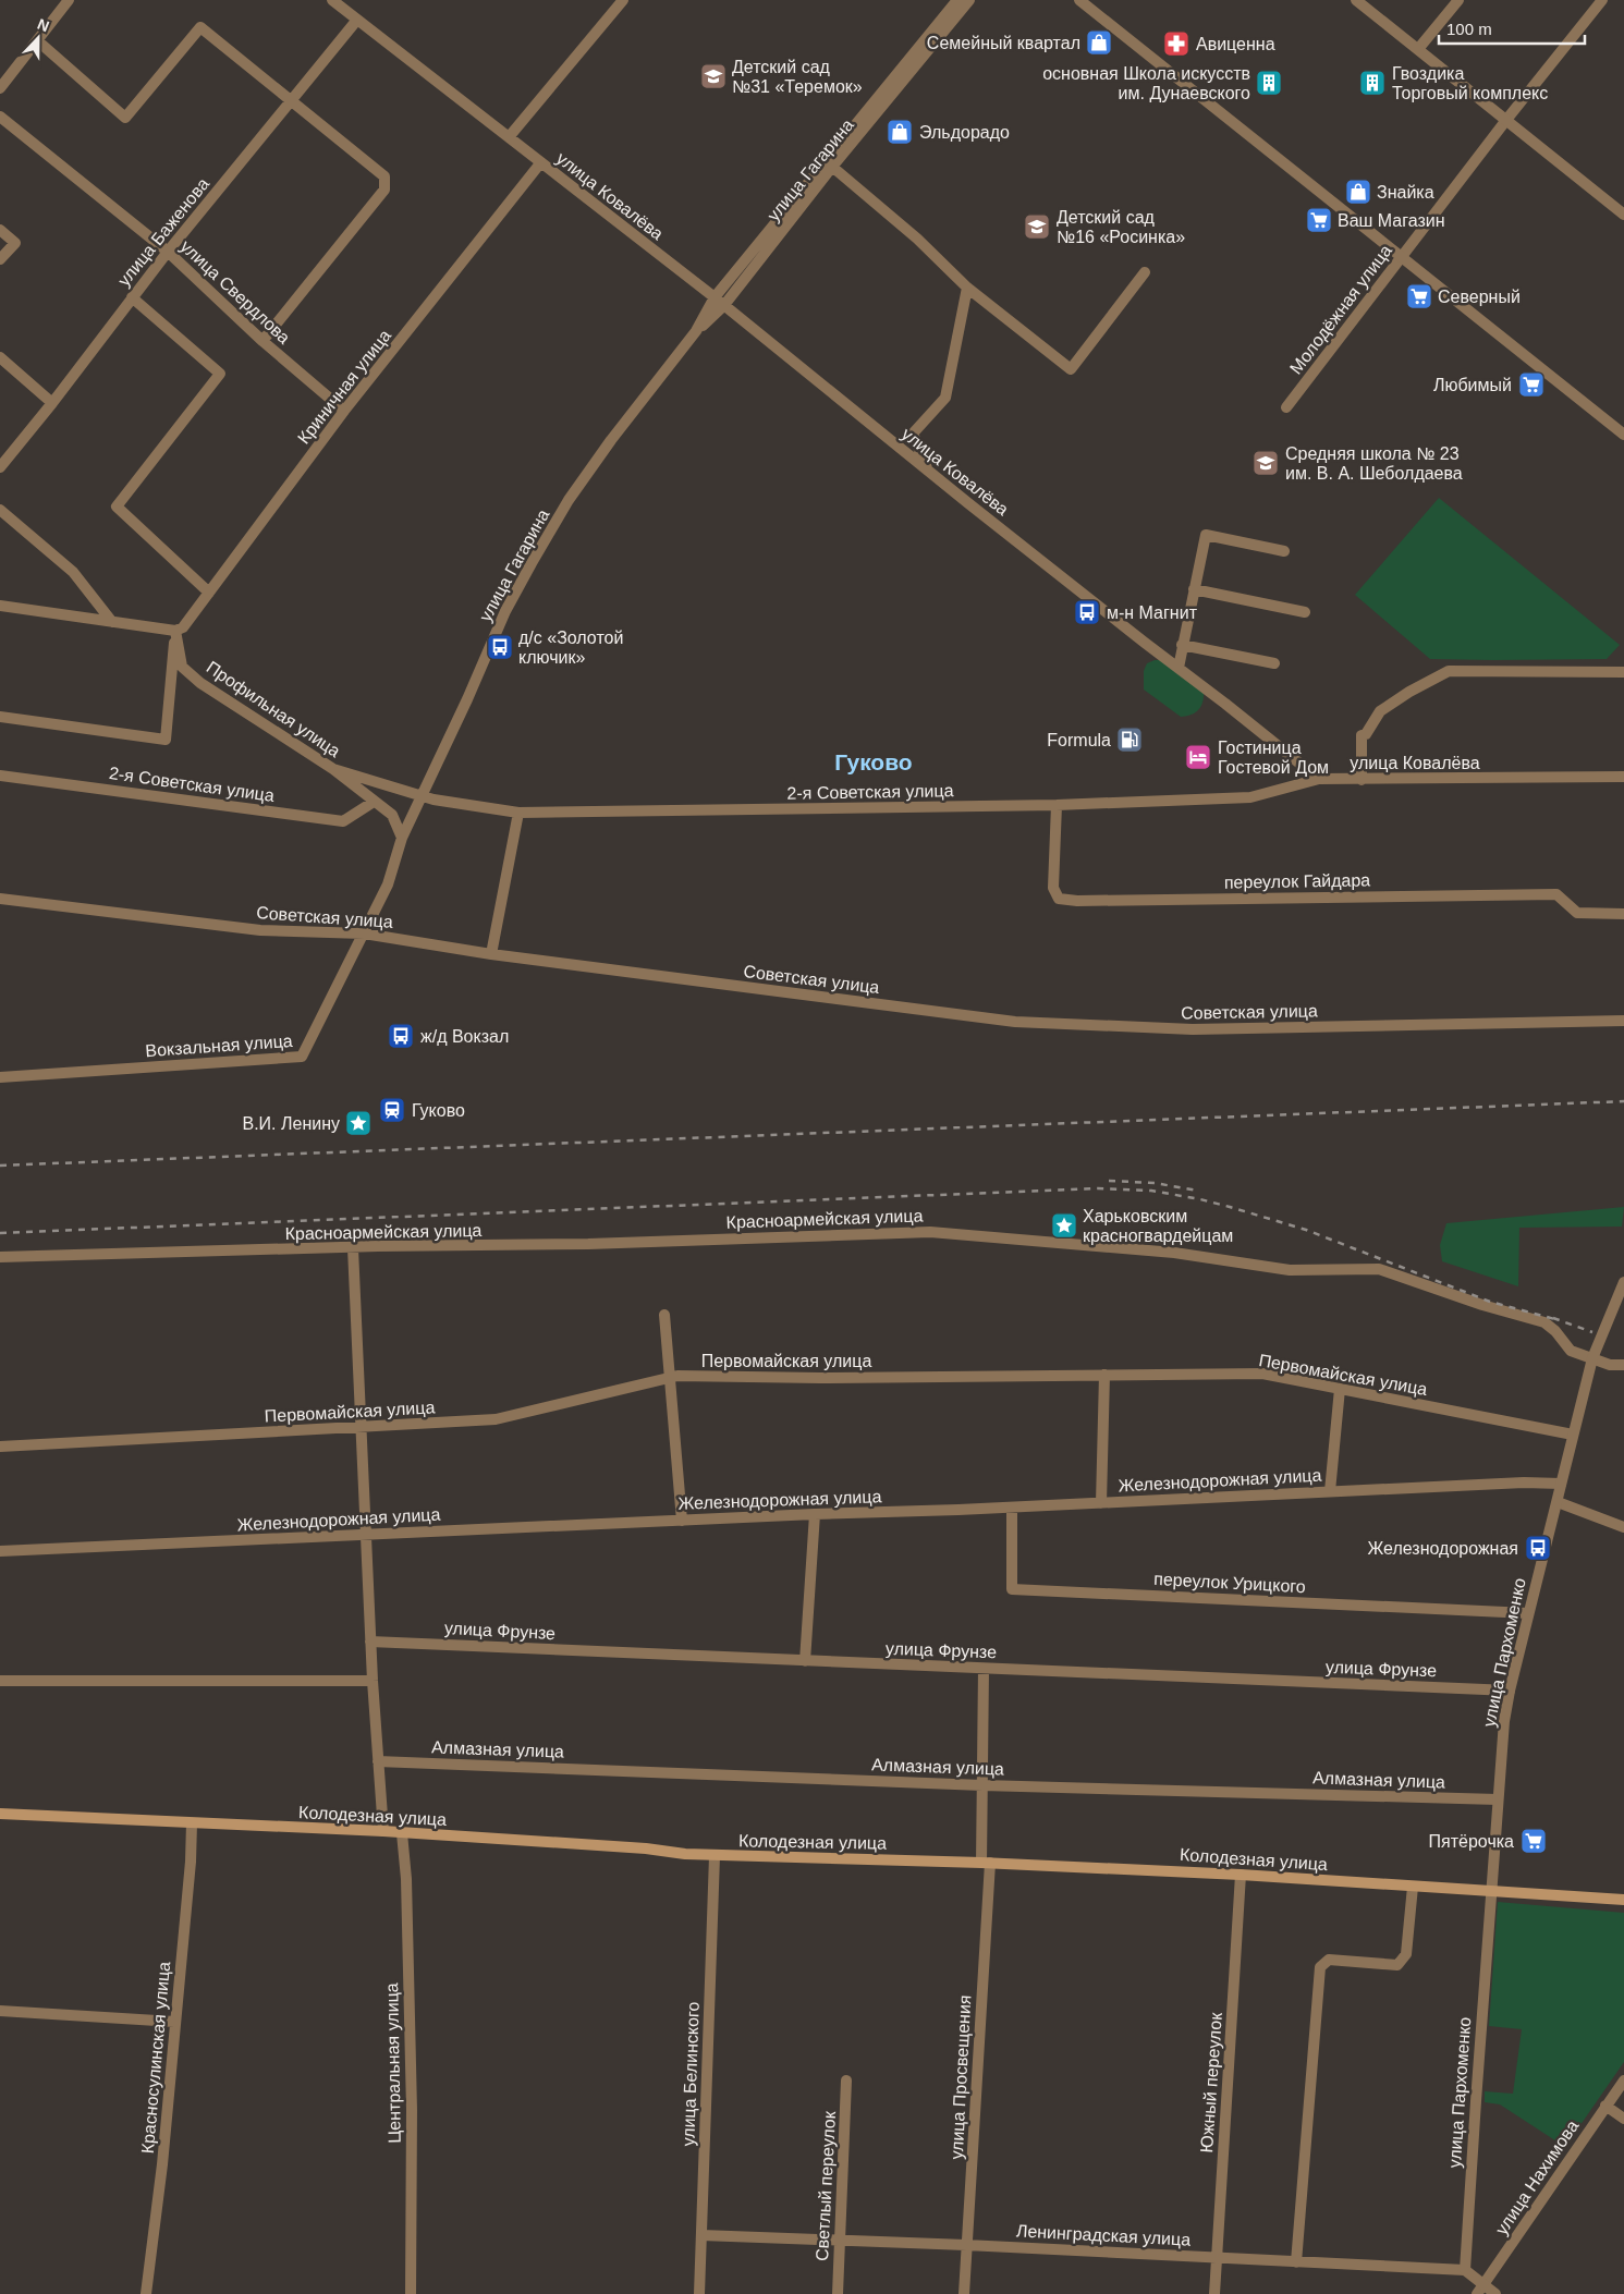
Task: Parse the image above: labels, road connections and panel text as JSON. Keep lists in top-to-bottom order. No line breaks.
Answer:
{"streets":{"main road":["Колодезная улица"],"street":["улица Гагарина","улица Ковалёва","улица Баженова","улица Свердлова","Молодёжная улица","Криничная улица","Профильная улица","2-я Советская улица","переулок Гайдара","Советская улица","Вокзальная улица","Красноармейская улица","Первомайская улица","Железнодорожная улица","переулок Урицкого","улица Фрунзе","улица Пархоменко","Алмазная улица","Красносулинская улица","Центральная улица","улица Белинского","улица Просвещения","Южный переулок","улица Нахимова","Светлый переулок","Ленинградская улица"]},"crossings":[["улица Гагарина","улица Ковалёва"],["улица Гагарина","Профильная улица"],["улица Гагарина","2-я Советская улица"],["улица Гагарина","Советская улица"],["улица Гагарина","Вокзальная улица"],["улица Ковалёва","улица Баженова"],["улица Ковалёва","Криничная улица"],["улица Ковалёва","2-я Советская улица"],["улица Баженова","улица Свердлова"],["улица Свердлова","Криничная улица"],["Криничная улица","Профильная улица"],["Профильная улица","2-я Советская улица"],["2-я Советская улица","переулок Гайдара"],["Советская улица","Вокзальная улица"],["Красноармейская улица","улица Пархоменко"],["Первомайская улица","улица Пархоменко"],["Железнодорожная улица","переулок Урицкого"],["Железнодорожная улица","улица Пархоменко"],["переулок Урицкого","улица Пархоменко"],["улица Фрунзе","улица Пархоменко"],["улица Фрунзе","улица Просвещения"],["улица Пархоменко","Алмазная улица"],["улица Пархоменко","Колодезная улица"],["улица Пархоменко","Ленинградская улица"],["Алмазная улица","улица Просвещения"],["Колодезная улица","Красносулинская улица"],["Колодезная улица","Центральная улица"],["Колодезная улица","улица Белинского"],["Колодезная улица","улица Просвещения"],["Колодезная улица","Южный переулок"],["улица Белинского","Ленинградская улица"],["улица Просвещения","Ленинградская улица"],["Южный переулок","Ленинградская улица"],["Светлый переулок","Ленинградская улица"]],"districts":["Гуково"],"places":{"shop":["Семейный квартал","Эльдорадо","Знайка"],"pharmacy":["Авиценна"],"school or university":["Детский сад №31 «Теремок»","Детский сад №16 «Росинка»","Средняя школа № 23 им. В. А. Шеболдаева"],"building":["основная Школа искусств им. Дунаевского","Гвоздика Торговый комплекс"],"supermarket":["Ваш Магазин","Северный","Любимый","Пятёрочка"],"bus stop":["м-н Магнит","д/с «Золотой ключик»","ж/д Вокзал","Железнодорожная"],"fuel station":["Formula"],"hotel":["Гостиница Гостевой Дом"],"station":["Гуково"],"place":["В.И. Ленину","Харьковским красногвардейцам"]},"scale_bar":"100 m","north":"top"}
